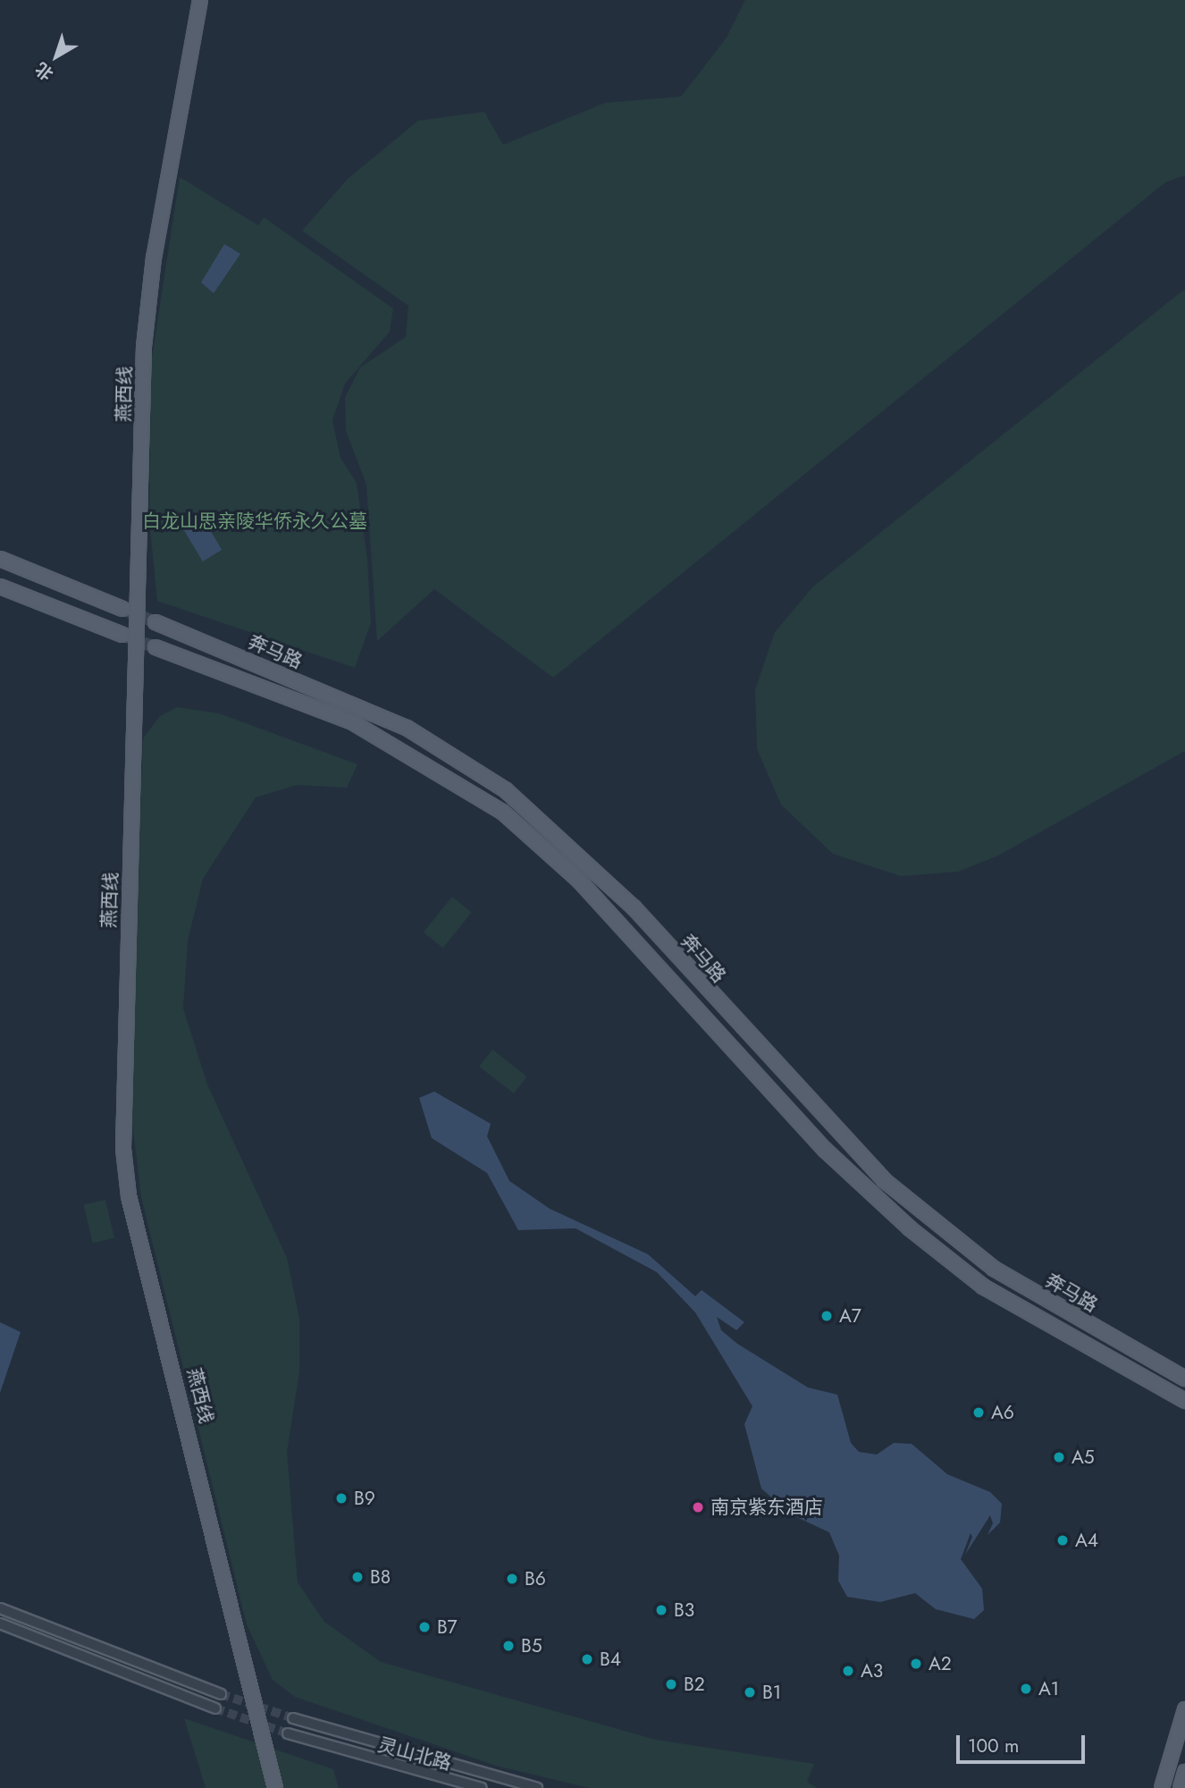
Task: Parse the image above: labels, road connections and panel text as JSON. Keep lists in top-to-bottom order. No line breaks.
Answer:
{"streets":{"main road":["燕西线","奔马路"],"street":["灵山北路"]},"parks":["白龙山思亲陵华侨永久公墓"],"places":["A7","A6","A5","B9","南京紫东酒店","A4","B8","B6","B3","B7","B5","B4","A2","A3","B2","A1","B1"],"scale_bar":"100 m","north":"bottom left"}
